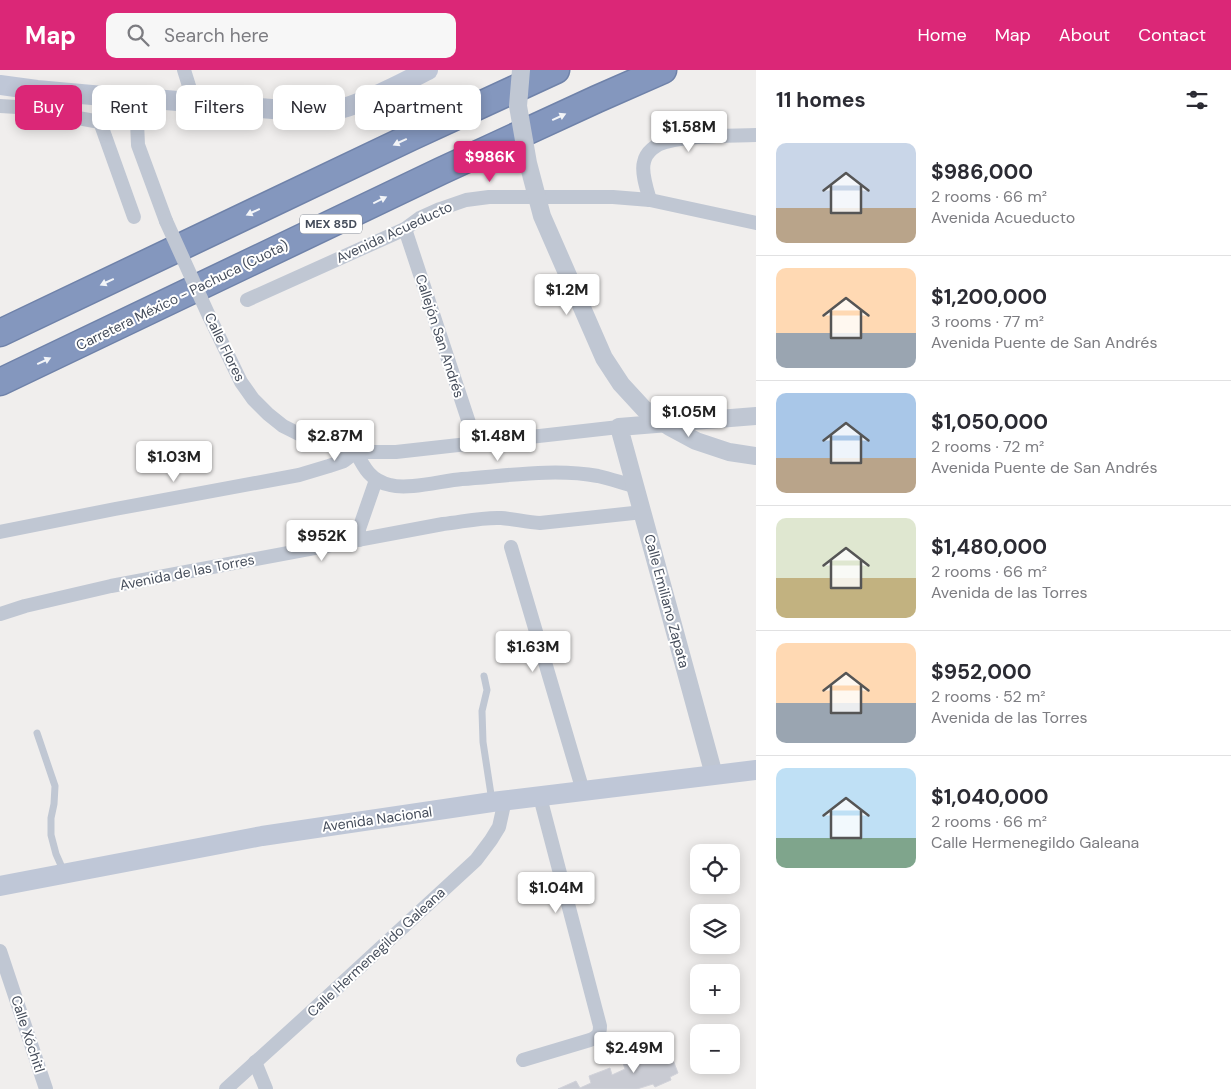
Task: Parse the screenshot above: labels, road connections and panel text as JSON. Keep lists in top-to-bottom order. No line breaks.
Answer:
{"streets":{"highway":["MEX 85D","Carretera México - Pachuca (Cuota)"],"main road":["Avenida Nacional"],"street":["Avenida Acueducto","Callejón San Andrés","Calle Flores","Avenida de las Torres","Calle Emiliano Zapata","Calle Hermenegildo Galeana","Calle Xóchitl"]},"crossings":[["Avenida Acueducto","Callejón San Andrés"],["Avenida de las Torres","Calle Emiliano Zapata"],["Calle Emiliano Zapata","Avenida Nacional"],["Avenida Nacional","Calle Hermenegildo Galeana"]],"page":{"header":"Map","search":"Search here","nav":["Home","Map","About","Contact"],"heading":"11 homes","chip":["Buy","Rent","Filters","New","Apartment"],"price":["$1.58M","$986K","$1.2M","$1.05M","$2.87M","$1.48M","$1.03M","$952K","$1.63M","$1.04M","$2.49M"],"list":[{"name":"$986,000","note":"2 rooms · 66 m² · Avenida Acueducto"},{"name":"$1,200,000","note":"3 rooms · 77 m² · Avenida Puente de San Andrés"},{"name":"$1,050,000","note":"2 rooms · 72 m² · Avenida Puente de San Andrés"},{"name":"$1,480,000","note":"2 rooms · 66 m² · Avenida de las Torres"},{"name":"$952,000","note":"2 rooms · 52 m² · Avenida de las Torres"},{"name":"$1,040,000","note":"2 rooms · 66 m² · Calle Hermenegildo Galeana"}],"map_buttons":["+","−"]}}
